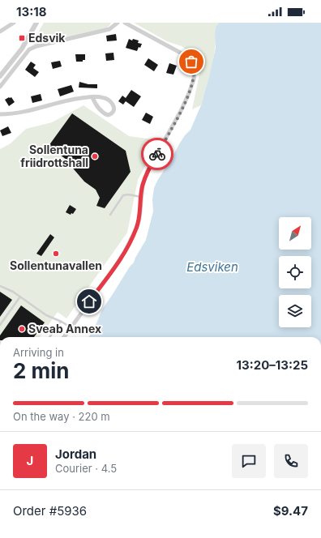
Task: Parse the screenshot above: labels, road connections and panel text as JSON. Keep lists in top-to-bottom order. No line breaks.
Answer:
{"water":["Edsviken"],"places":{"transit":["Edsvik"],"other":["Sollentuna friidrottshall","Sollentunavallen","Sveab Annex"]},"north":"top right","page":{"status":"13:18","heading":["2 min","Arriving in","13:20–13:25"],"panel":["Jordan","Courier · 4.5","Order #5936","$9.47"],"bar":"On the way · 220 m","round":"J"}}
